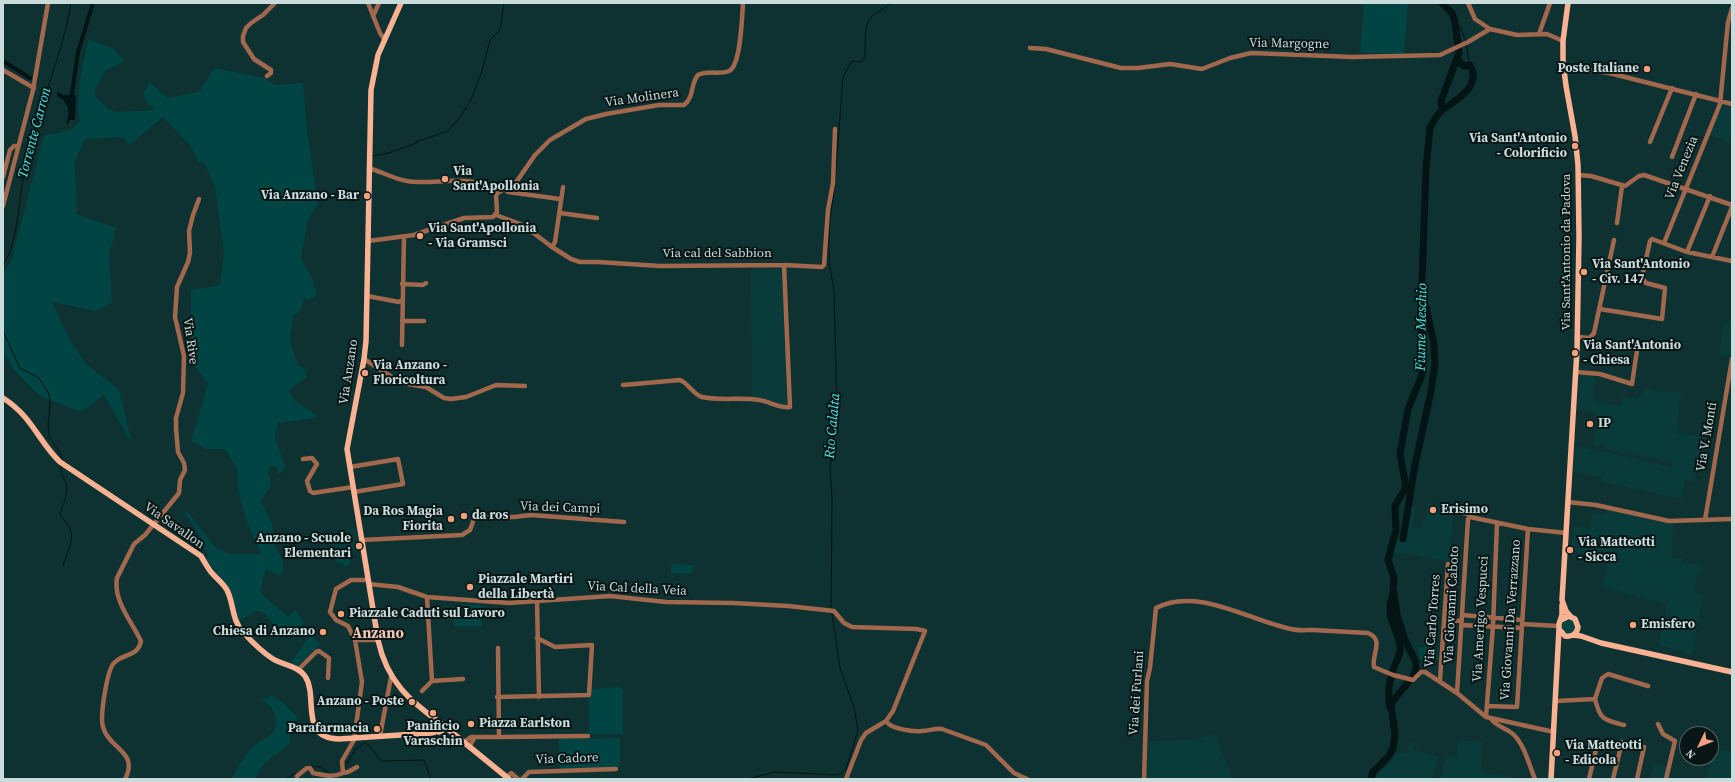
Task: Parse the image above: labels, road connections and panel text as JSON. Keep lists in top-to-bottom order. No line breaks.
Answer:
{"streets":{"main road":["Via Sant'Antonio da Padova","Via Anzano","Via Savallon"],"street":["Via Margogne","Via Molinera","Via Venezia","Via cal del Sabbion","Via Rive","Via V. Monti","Via dei Campi","Via Cal della Veia","Via Giovanni Caboto","Via Amerigo Vespucci","Via Giovanni Da Verrazzano","Via Carlo Torres","Via dei Furlani","Via Cadore"]},"crossings":[["Via Rive","Via Savallon"],["Via Anzano","Via dei Campi"],["Via Anzano","Via Cal della Veia"],["Via Amerigo Vespucci","Via Giovanni Da Verrazzano"],["Via Carlo Torres","Via dei Furlani"]],"districts":["Anzano"],"water":["Torrente Carron","Fiume Meschio","Rio Calalta"],"places":["Poste Italiane","Via Sant'Antonio - Colorificio","Via Sant'Apollonia","Via Anzano - Bar","Via Sant'Apollonia - Via Gramsci","Via Sant'Antonio - Civ. 147","Via Sant'Antonio - Chiesa","Via Anzano - Floricoltura","IP","Erisimo","da ros","Da Ros Magia Fiorita","Anzano - Scuole Elementari","Via Matteotti - Sicca","Piazzale Martiri della Libertà","Piazzale Caduti sul Lavoro","Emisfero","Chiesa di Anzano","Anzano - Poste","Panificio Varaschin","Piazza Earlston","Parafarmacia","Via Matteotti - Edicola"],"north":"bottom left"}
